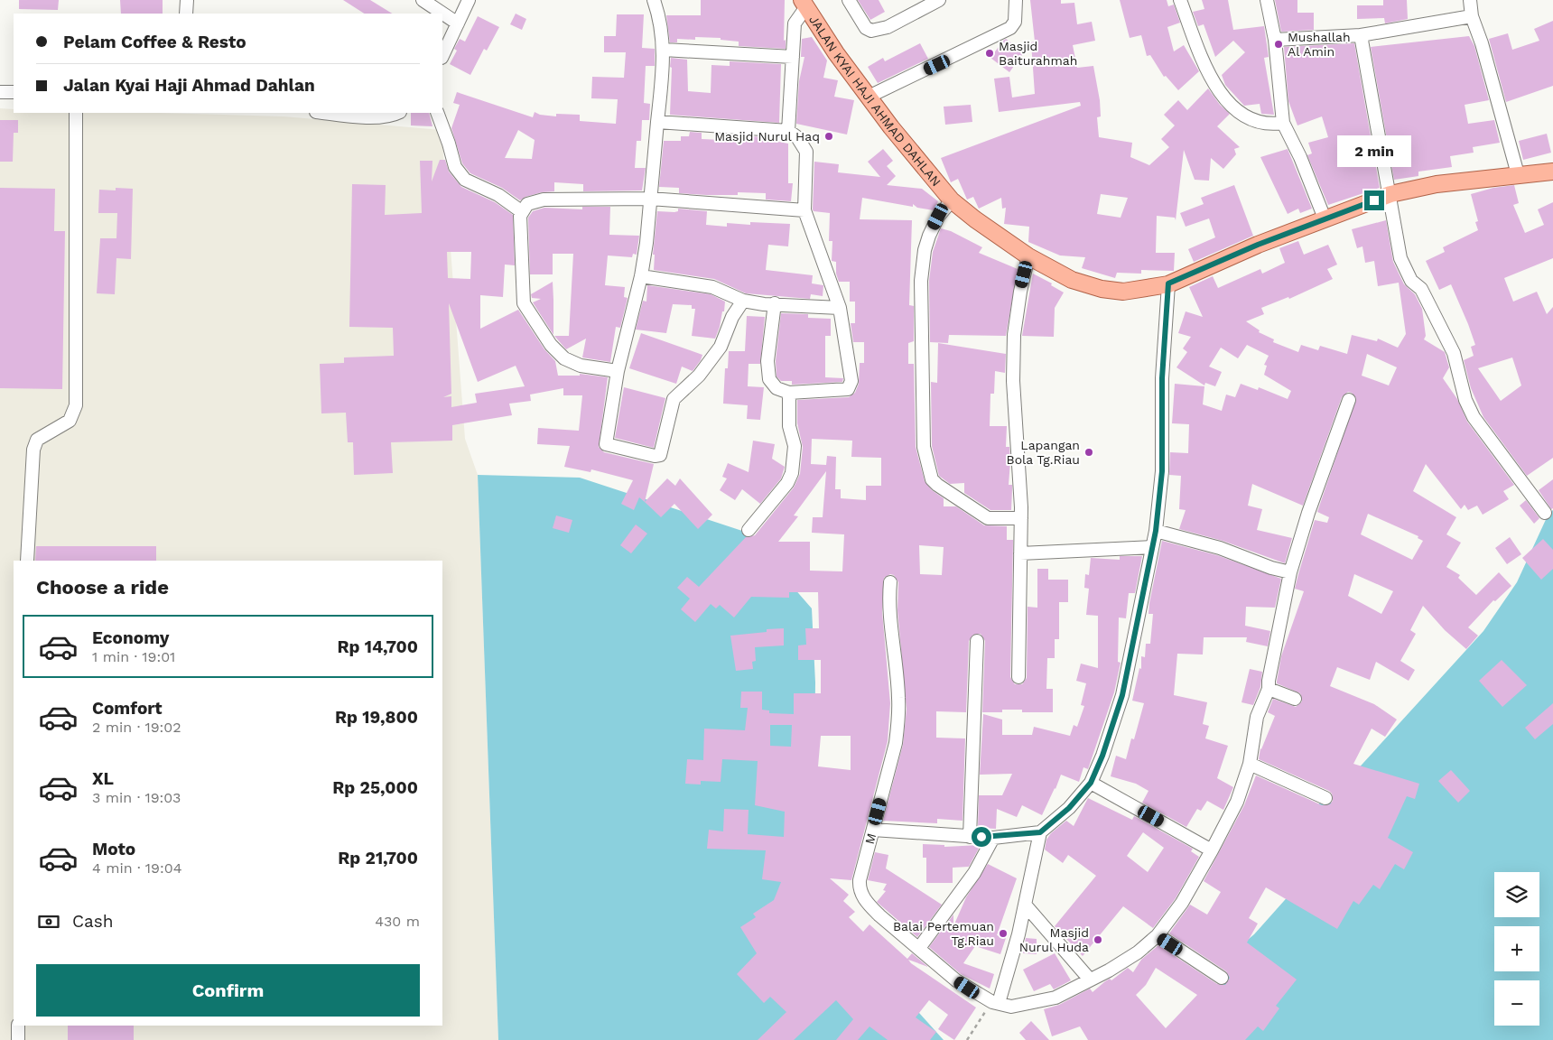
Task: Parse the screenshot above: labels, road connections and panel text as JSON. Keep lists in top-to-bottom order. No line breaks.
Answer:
{"streets":{"main road":["JALAN KYAI HAJI AHMAD DAHLAN"],"street":["M"]},"places":["Mushallah Al Amin","Masjid Baiturahmah","Masjid Nurul Haq","Lapangan Bola Tg.Riau","Balai Pertemuan Tg.Riau","Masjid Nurul Huda"],"page":{"banner":["Pelam Coffee & Resto","Jalan Kyai Haji Ahmad Dahlan"],"bubble":"2 min","heading":"Choose a ride","list":[{"name":"Economy","note":"1 min · 19:01","value":"Rp 14,700"},{"name":"Comfort","note":"2 min · 19:02","value":"Rp 19,800"},{"name":"XL","note":"3 min · 19:03","value":"Rp 25,000"},{"name":"Moto","note":"4 min · 19:04","value":"Rp 21,700"}],"map_buttons":["+","−"],"pay":["Cash","430 m"],"buttons":"Confirm"}}
